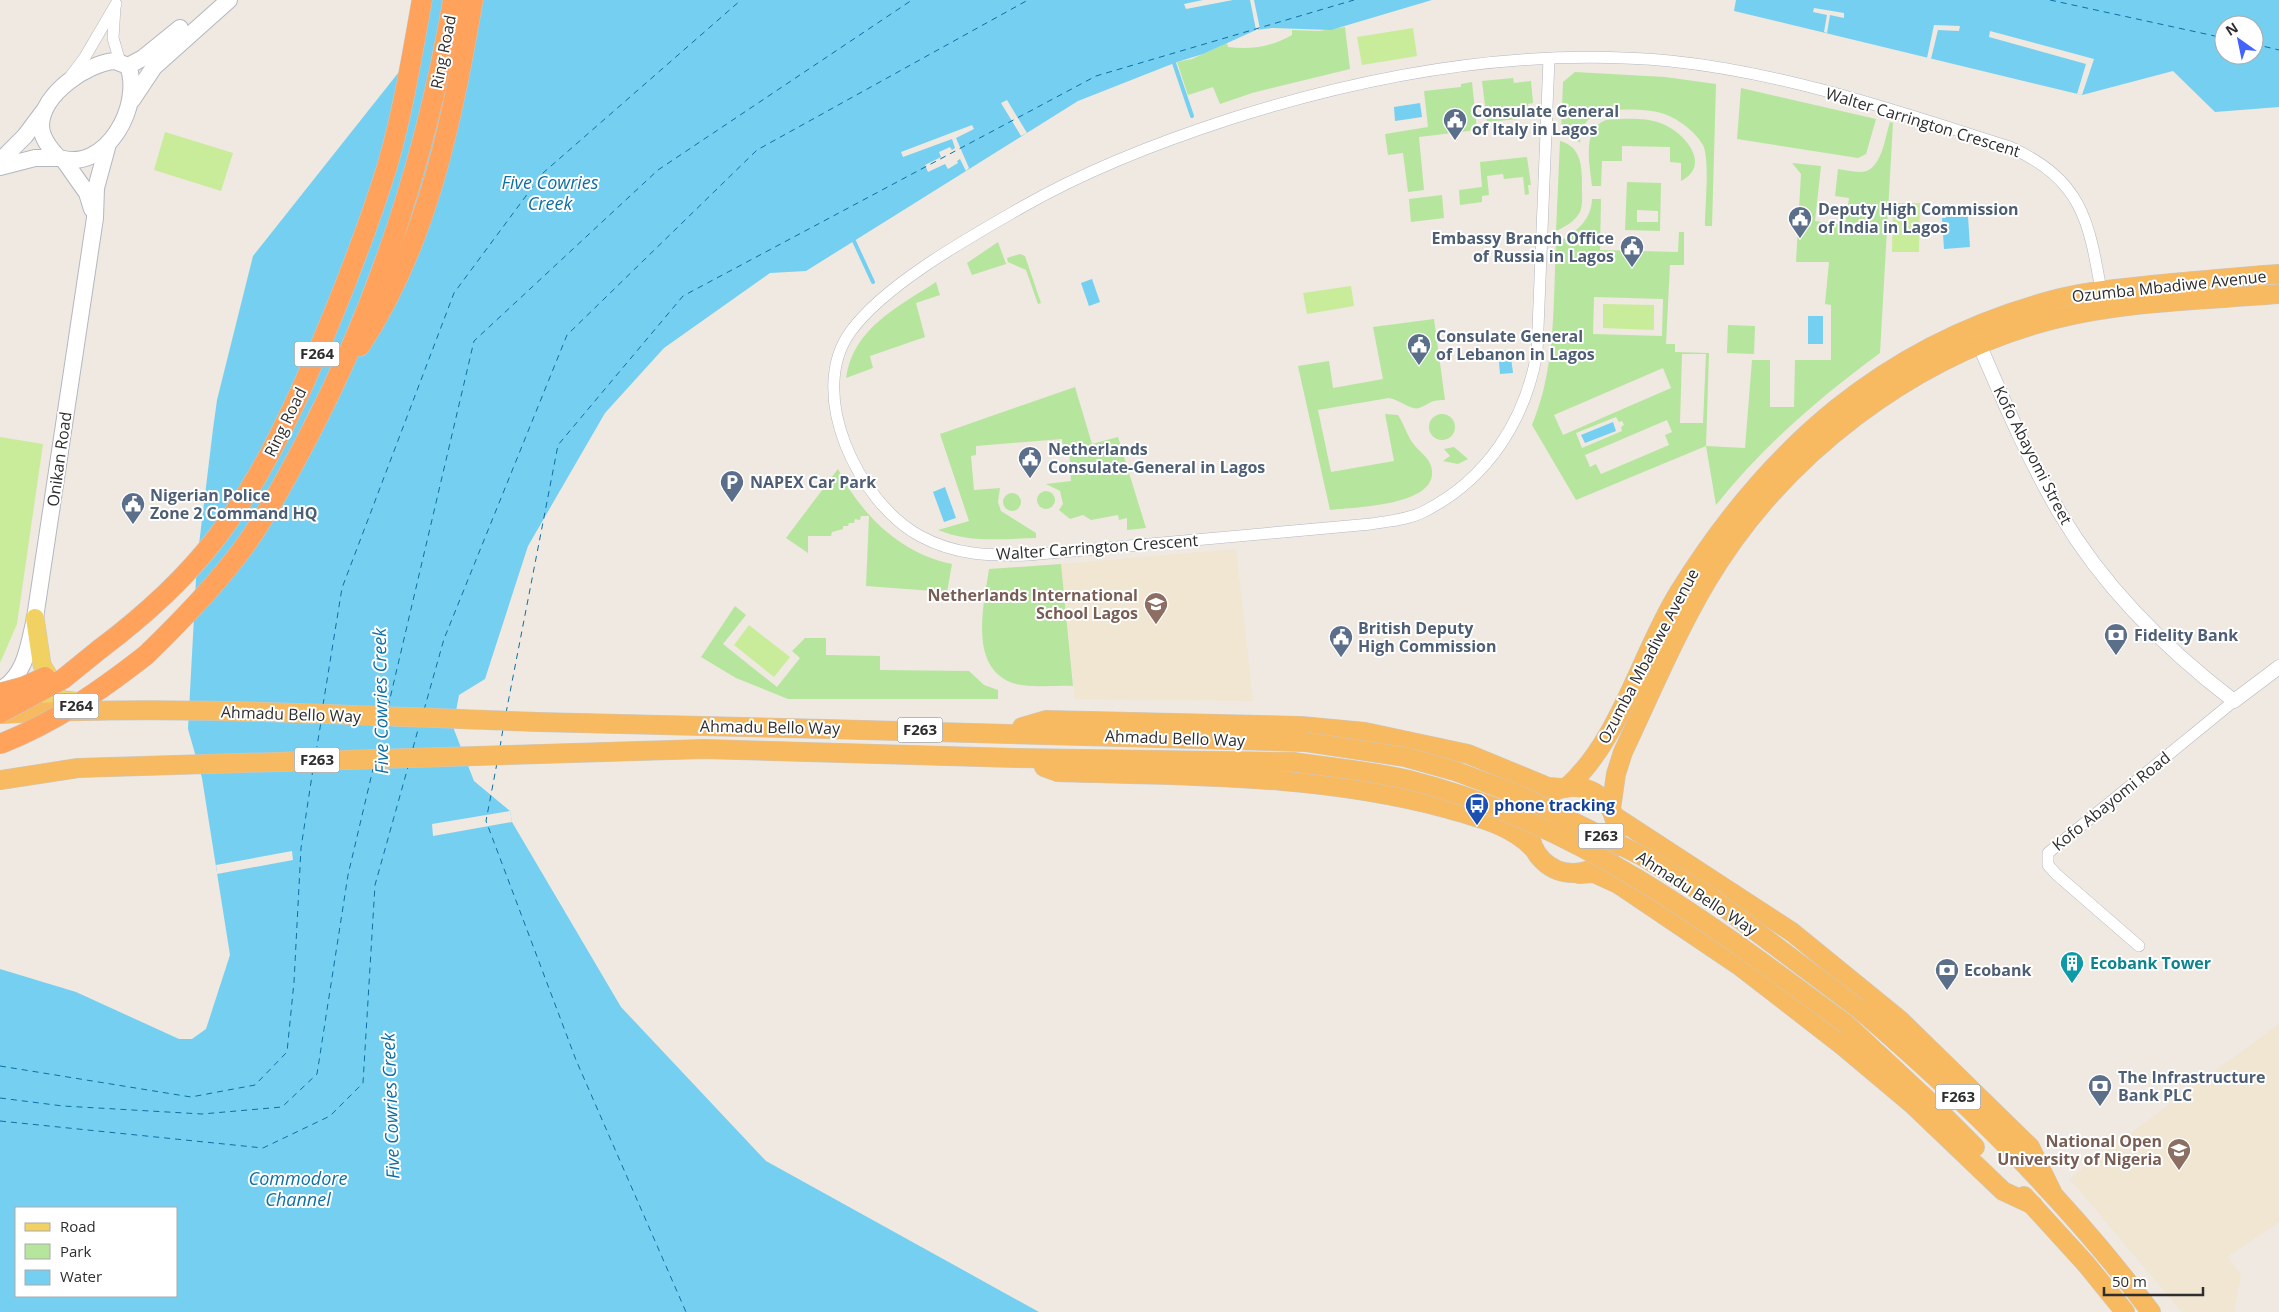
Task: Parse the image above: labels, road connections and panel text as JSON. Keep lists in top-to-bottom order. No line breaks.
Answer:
{"streets":{"highway":["Ring Road","Ozumba Mbadiwe Avenue","F264","Ahmadu Bello Way","F263"],"main road":["Onikan Road"],"street":["Walter Carrington Crescent","Kofo Abayomi Street","Kofo Abayomi Road"]},"crossings":[["Ring Road","F264"],["Walter Carrington Crescent","Ozumba Mbadiwe Avenue"],["Ozumba Mbadiwe Avenue","Kofo Abayomi Street"],["F264","Ahmadu Bello Way"],["Kofo Abayomi Street","Kofo Abayomi Road"]],"water":["Five Cowries Creek","Commodore Channel"],"places":{"public building":["Consulate General of Italy in Lagos","Deputy High Commission of India in Lagos","Embassy Branch Office of Russia in Lagos","Consulate General of Lebanon in Lagos","Netherlands Consulate-General in Lagos","Nigerian Police Zone 2 Command HQ","British Deputy High Commission"],"parking":["NAPEX Car Park"],"school or university":["Netherlands International School Lagos","National Open University of Nigeria"],"bank":["Fidelity Bank","Ecobank","The Infrastructure Bank PLC"],"bus stop":["phone tracking"],"building":["Ecobank Tower"]},"legend":["Road","Park","Water"],"scale_bar":"50 m","north":"top left"}
